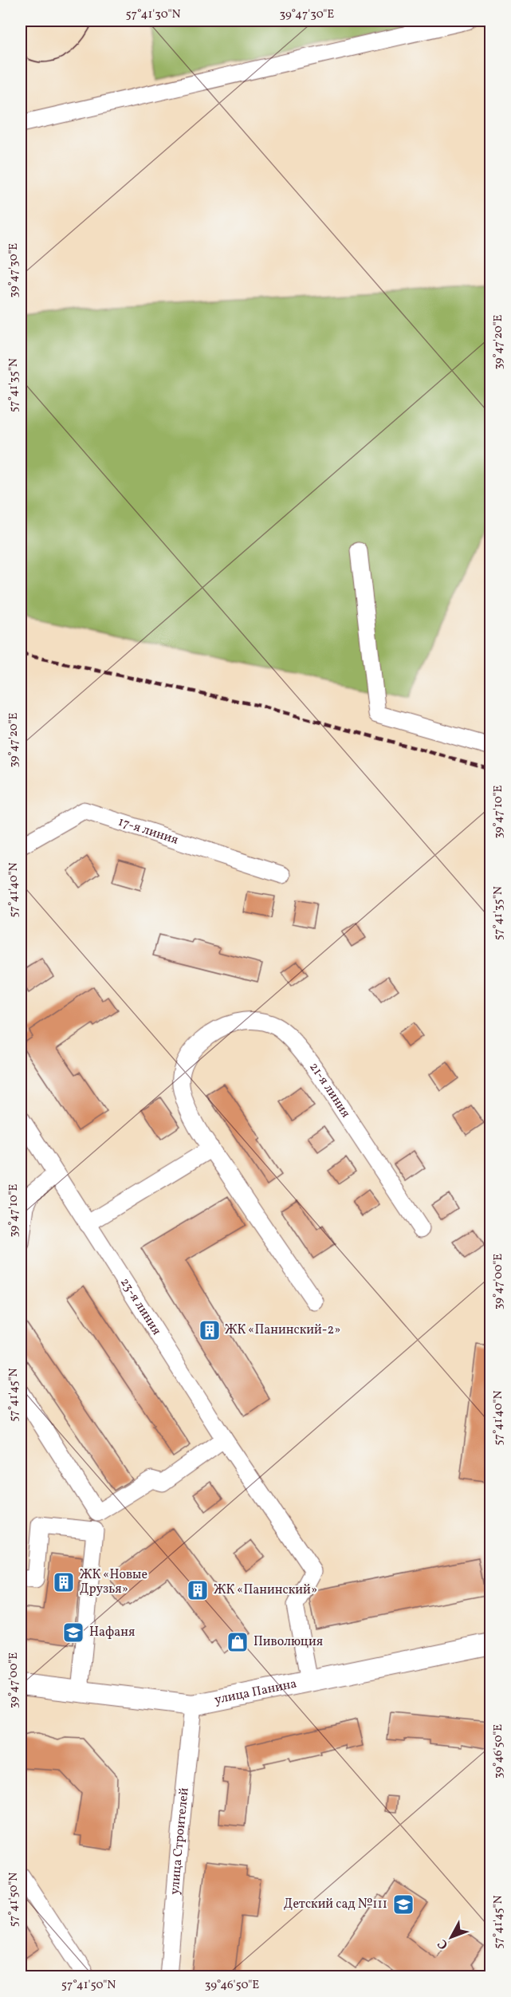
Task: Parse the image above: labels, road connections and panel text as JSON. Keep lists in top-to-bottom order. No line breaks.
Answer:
{"streets":{"street":["17-я линия","21-я линия","23-я линия","улица Панина","улица Строителей"]},"crossings":[["23-я линия","улица Панина"],["улица Панина","улица Строителей"]],"places":{"building":["ЖК «Панинский-2»","ЖК «Новые Друзья»","ЖК «Панинский»"],"school or university":["Нафаня","Детский сад №111"],"shop":["Пиволюция"]},"north":"bottom left","coordinates":["57°41'30\"N","39°47'30\"E","39°47'20\"E","57°41'35\"N","39°47'10\"E","57°41'40\"N","39°47'00\"E","57°41'45\"N","39°46'50\"E","57°41'50\"N"]}
